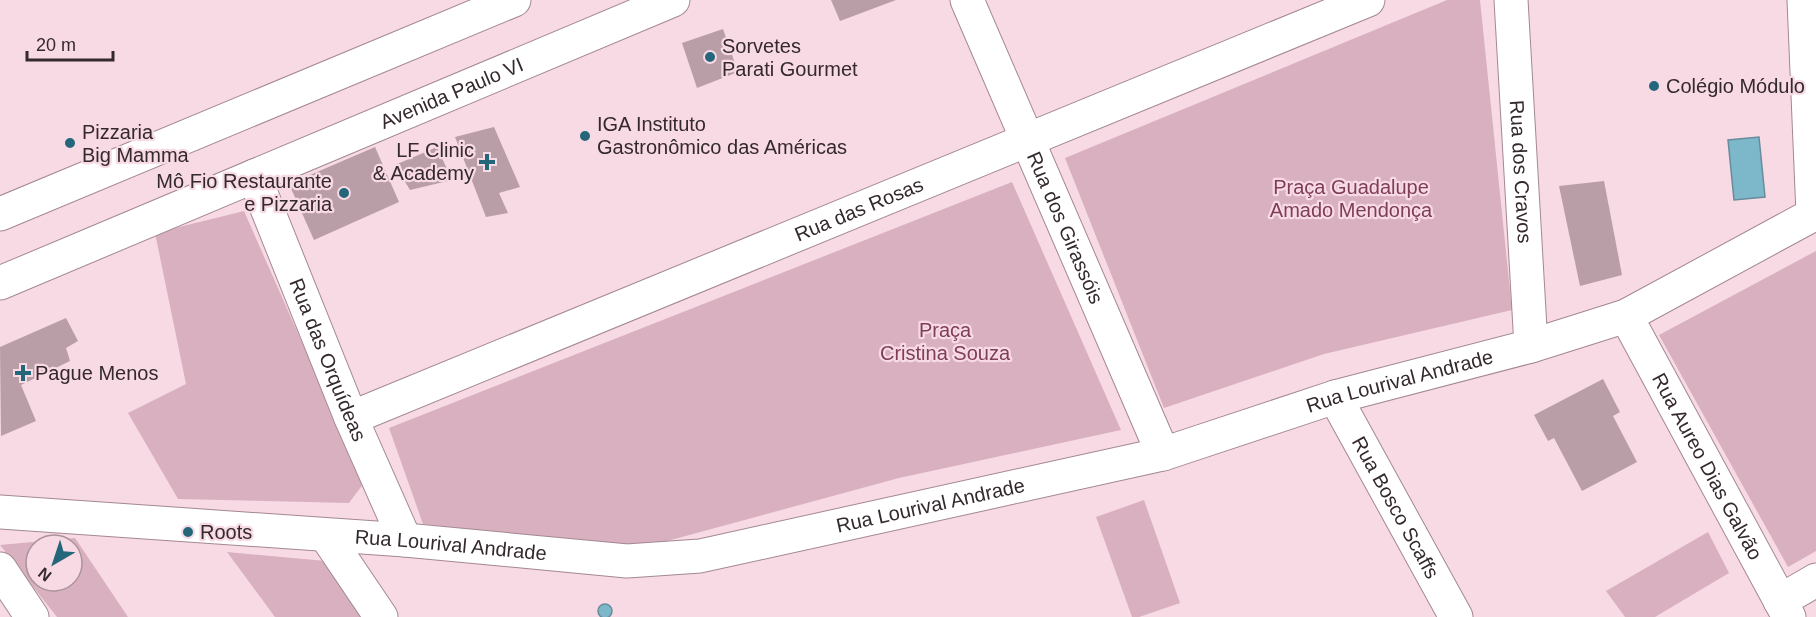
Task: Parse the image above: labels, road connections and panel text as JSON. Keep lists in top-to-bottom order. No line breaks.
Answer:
{"streets":{"street":["Avenida Paulo VI","Rua dos Cravos","Rua das Rosas","Rua dos Girassóis","Rua das Orquídeas","Rua Lourival Andrade","Rua Aureo Dias Galvão","Rua Bosco Scaffs"]},"crossings":[["Avenida Paulo VI","Rua das Orquídeas"],["Rua dos Cravos","Rua Lourival Andrade"],["Rua das Rosas","Rua dos Girassóis"],["Rua das Rosas","Rua das Orquídeas"],["Rua dos Girassóis","Rua Lourival Andrade"],["Rua das Orquídeas","Rua Lourival Andrade"],["Rua Lourival Andrade","Rua Aureo Dias Galvão"],["Rua Lourival Andrade","Rua Bosco Scaffs"]],"parks":["Praça Guadalupe Amado Mendonça","Praça Cristina Souza"],"places":{"other":["Sorvetes Parati Gourmet","Colégio Módulo","IGA Instituto Gastronômico das Américas","Pizzaria Big Mamma","Mô Fio Restaurante e Pizzaria","Roots"],"health":["LF Clinic & Academy","Pague Menos"]},"scale_bar":"20 m","north":"bottom left"}
